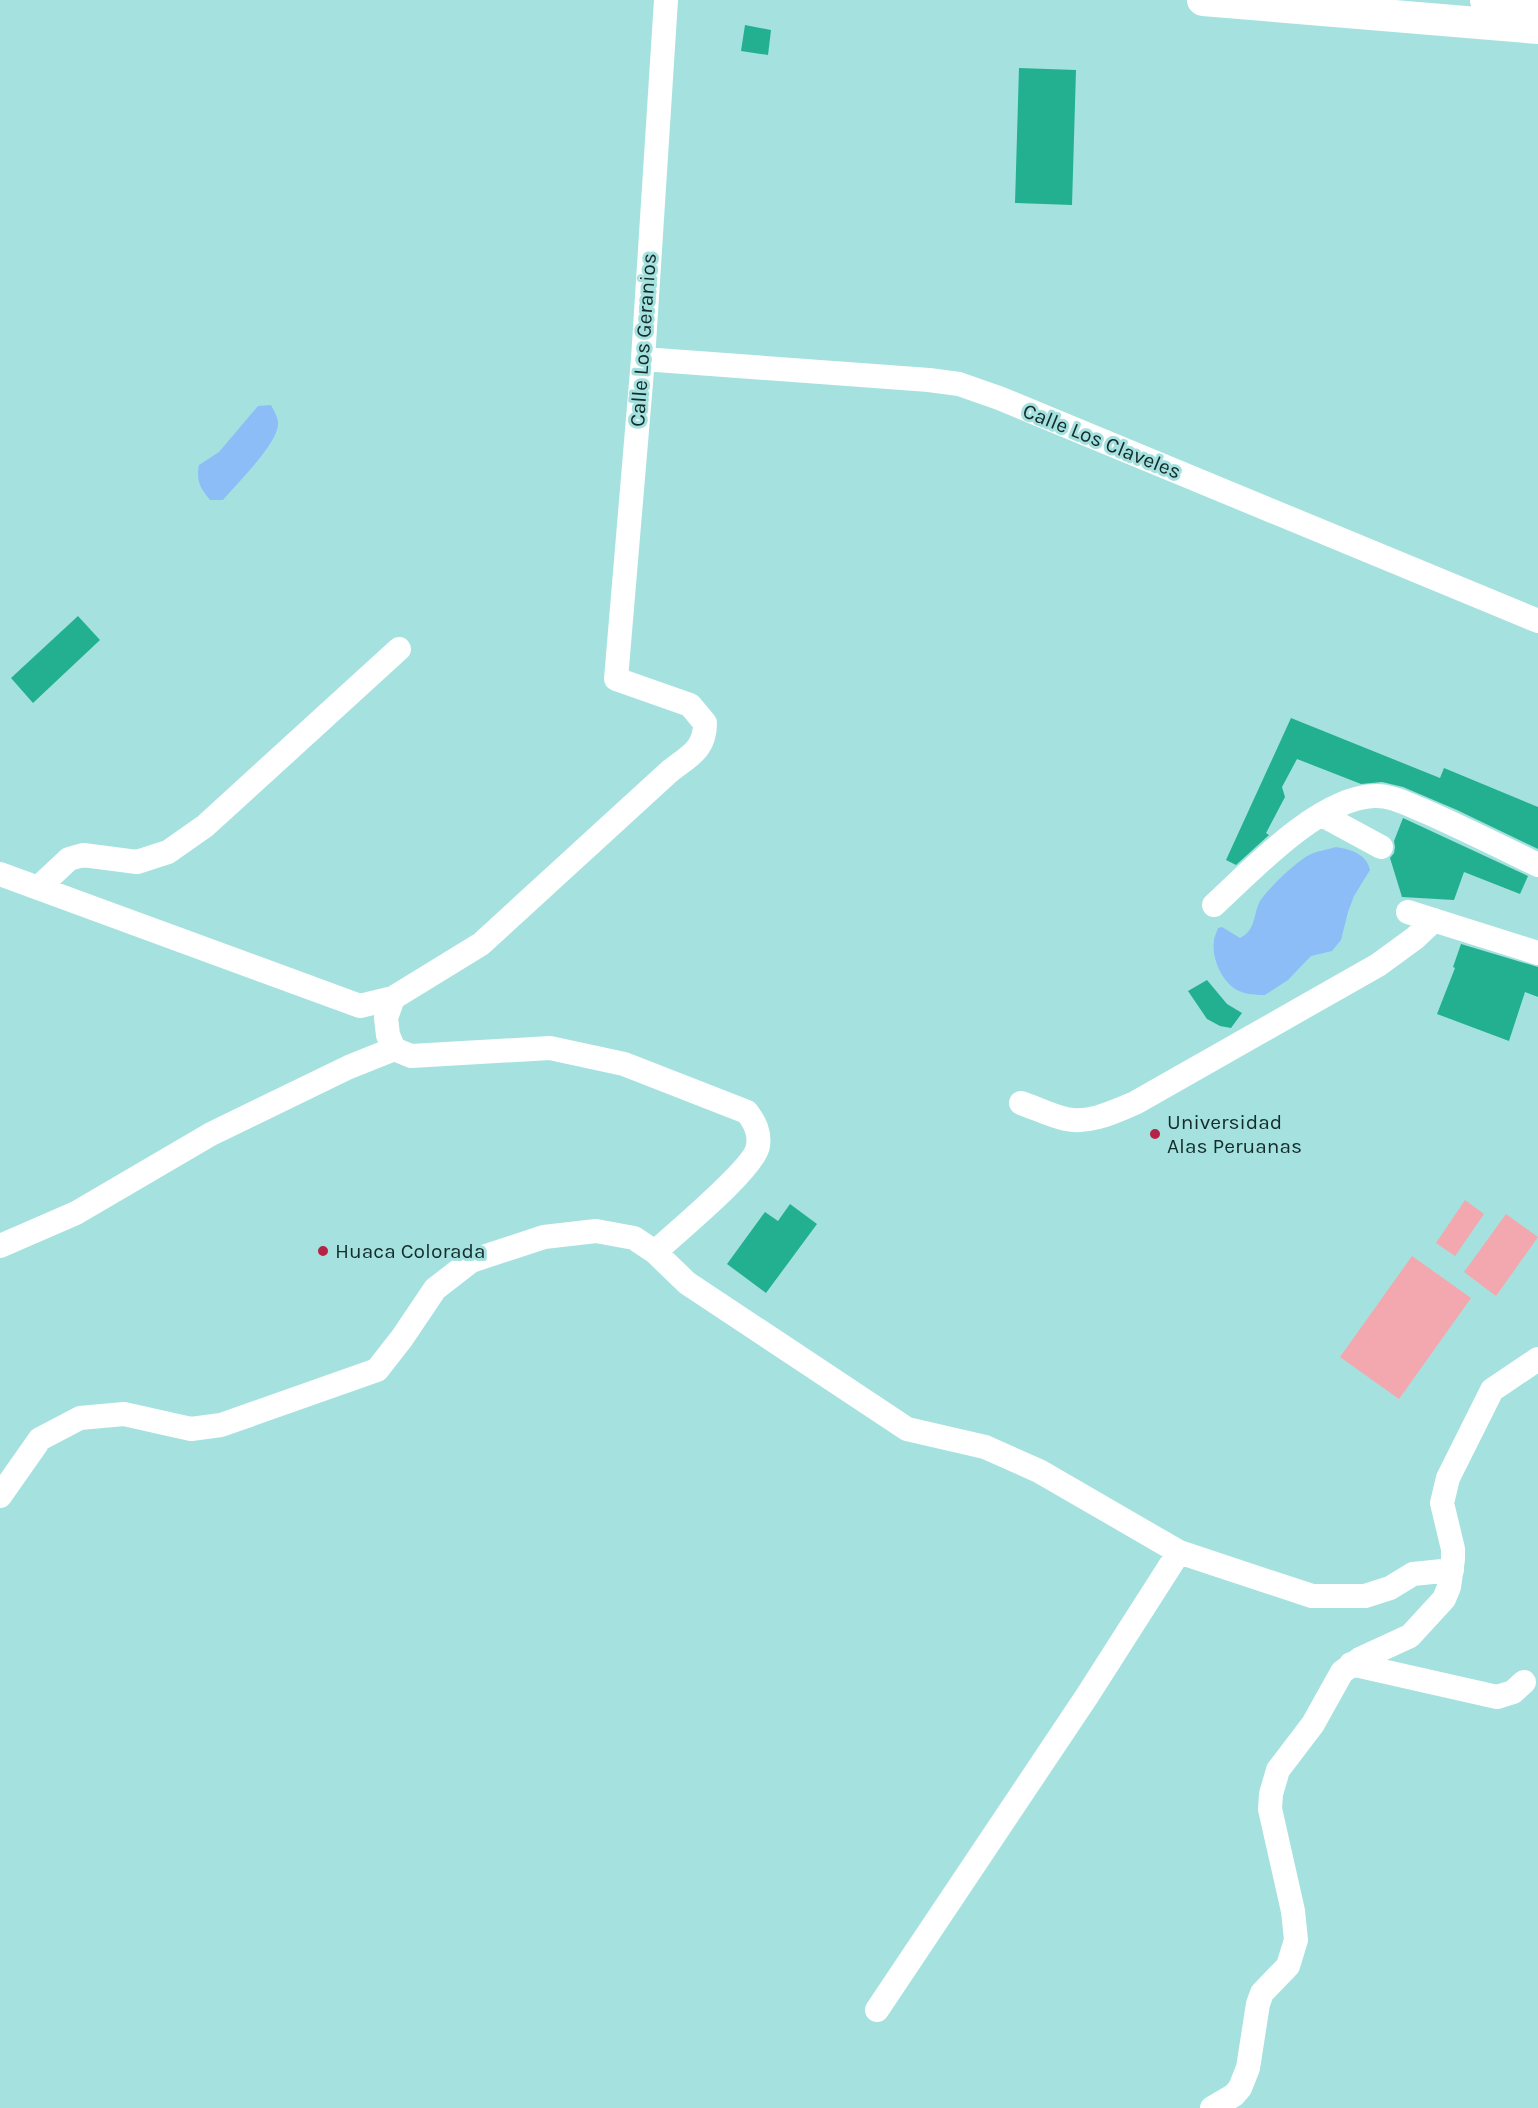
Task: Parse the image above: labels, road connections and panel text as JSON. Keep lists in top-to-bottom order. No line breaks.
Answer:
{"streets":{"street":["Calle Los Geranios","Calle Los Claveles"]},"crossings":[["Calle Los Geranios","Calle Los Claveles"]],"places":["Universidad Alas Peruanas","Huaca Colorada"]}
